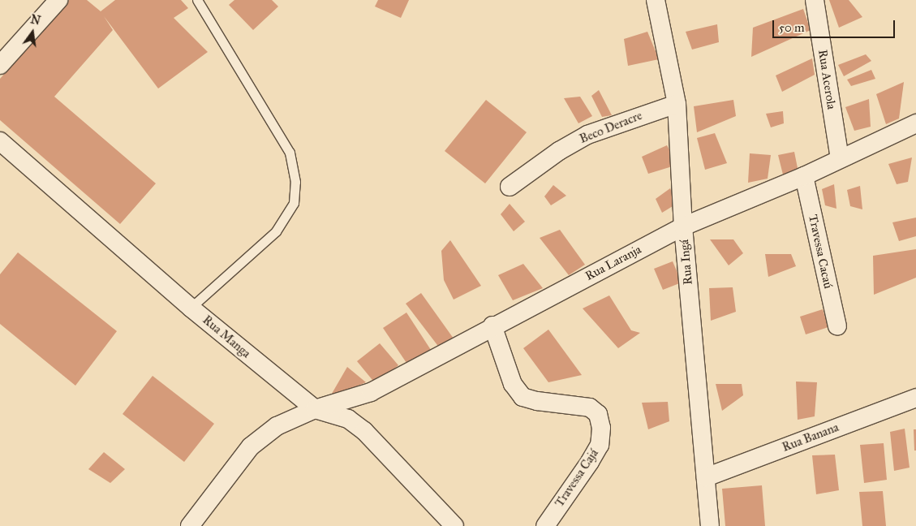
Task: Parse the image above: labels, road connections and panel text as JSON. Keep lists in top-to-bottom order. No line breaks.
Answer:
{"streets":{"street":["Rua Acerola","Beco Deracre","Travessa Cacaú","Rua Ingá","Rua Laranja","Rua Manga","Rua Banana","Travessa Cajá"]},"crossings":[["Rua Acerola","Rua Laranja"],["Beco Deracre","Rua Ingá"],["Travessa Cacaú","Rua Laranja"],["Rua Ingá","Rua Laranja"],["Rua Ingá","Rua Banana"],["Rua Laranja","Rua Manga"],["Rua Laranja","Travessa Cajá"]],"scale_bar":"50 m","north":"top"}
